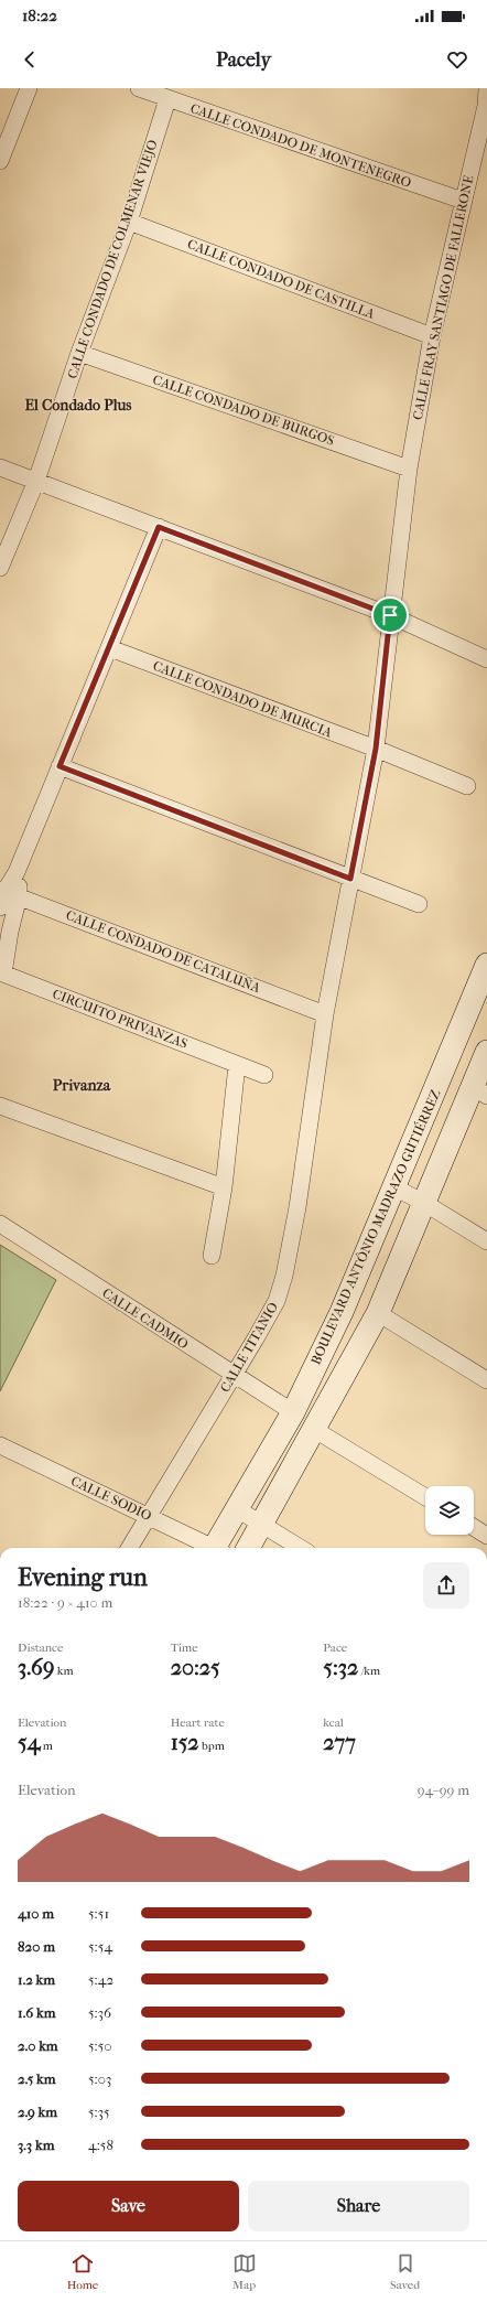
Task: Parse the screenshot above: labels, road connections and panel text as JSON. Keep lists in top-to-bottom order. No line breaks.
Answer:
{"streets":{"street":["CALLE CONDADO DE MONTENEGRO","CALLE CONDADO DE COLMENAR VIEJO","CALLE CONDADO DE CASTILLA","CALLE FRAY SANTIAGO DE FALLERONE","CALLE CONDADO DE BURGOS","CALLE CONDADO DE MURCIA","CALLE CONDADO DE CATALUÑA","CIRCUITO PRIVANZAS","BOULEVARD ANTÔNIO MADRAZO GUTIÉRREZ","CALLE CADMIO","CALLE TITANIO","CALLE SODIO"]},"crossings":[["CALLE CONDADO DE MONTENEGRO","CALLE CONDADO DE COLMENAR VIEJO"],["CALLE CONDADO DE MONTENEGRO","CALLE FRAY SANTIAGO DE FALLERONE"],["CALLE CONDADO DE COLMENAR VIEJO","CALLE CONDADO DE CASTILLA"],["CALLE CONDADO DE COLMENAR VIEJO","CALLE CONDADO DE BURGOS"],["CALLE CONDADO DE CASTILLA","CALLE FRAY SANTIAGO DE FALLERONE"],["CALLE FRAY SANTIAGO DE FALLERONE","CALLE CONDADO DE BURGOS"],["CALLE FRAY SANTIAGO DE FALLERONE","CALLE CONDADO DE MURCIA"],["CALLE FRAY SANTIAGO DE FALLERONE","CALLE CONDADO DE CATALUÑA"],["CALLE FRAY SANTIAGO DE FALLERONE","CALLE TITANIO"],["CALLE CONDADO DE CATALUÑA","CIRCUITO PRIVANZAS"],["CALLE CONDADO DE CATALUÑA","CALLE TITANIO"],["BOULEVARD ANTÔNIO MADRAZO GUTIÉRREZ","CALLE CADMIO"],["CALLE CADMIO","CALLE TITANIO"],["CALLE TITANIO","CALLE SODIO"]],"districts":["El Condado Plus","Privanza"],"page":{"status":"18:22","header":"Pacely","heading":["Evening run","18:22 · 9 × 410 m"],"stats":[["Distance","3.69 km"],["Time","20:25"],["Pace","5:32 /km"],["Elevation","54 m"],["Heart rate","152 bpm"],["kcal","277"]],"chart":["Elevation","94–99 m"],"list":[{"name":"410 m","note":"5:51"},{"name":"820 m","note":"5:54"},{"name":"1.2 km","note":"5:42"},{"name":"1.6 km","note":"5:36"},{"name":"2.0 km","note":"5:50"},{"name":"2.5 km","note":"5:03"},{"name":"2.9 km","note":"5:35"},{"name":"3.3 km","note":"4:58"}],"buttons":["Save","Share"],"tabs":["Home","Map","Saved"]}}
